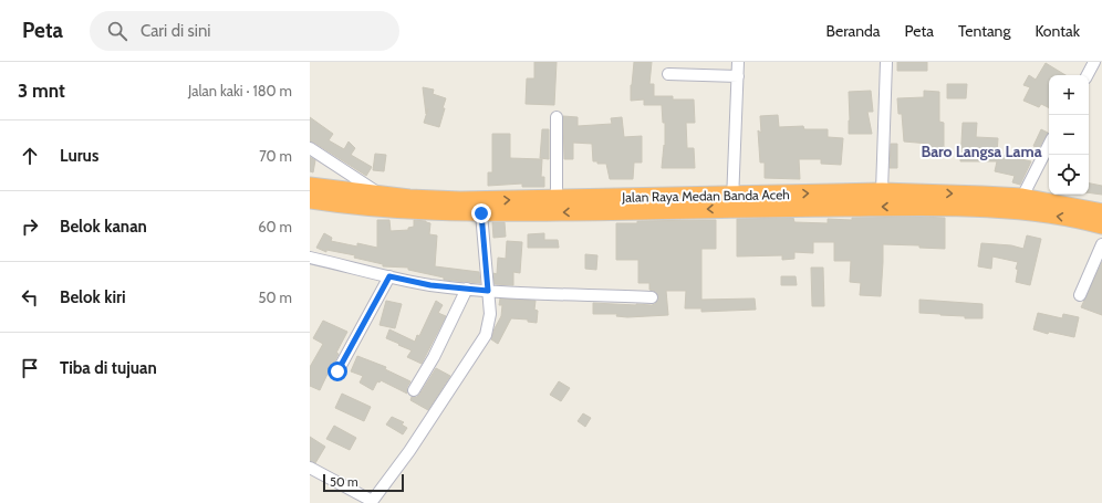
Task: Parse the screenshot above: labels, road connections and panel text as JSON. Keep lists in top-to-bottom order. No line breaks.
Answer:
{"streets":{"highway":["Jalan Raya Medan Banda Aceh"]},"districts":["Baro Langsa Lama"],"scale_bar":"50 m","page":{"header":"Peta","search":"Cari di sini","nav":["Beranda","Peta","Tentang","Kontak"],"heading":["3 mnt","Jalan kaki · 180 m"],"map_buttons":["+","−"],"list":[["Lurus","70 m"],["Belok kanan","60 m"],["Belok kiri","50 m"],"Tiba di tujuan"],"scale":"50 m"}}
